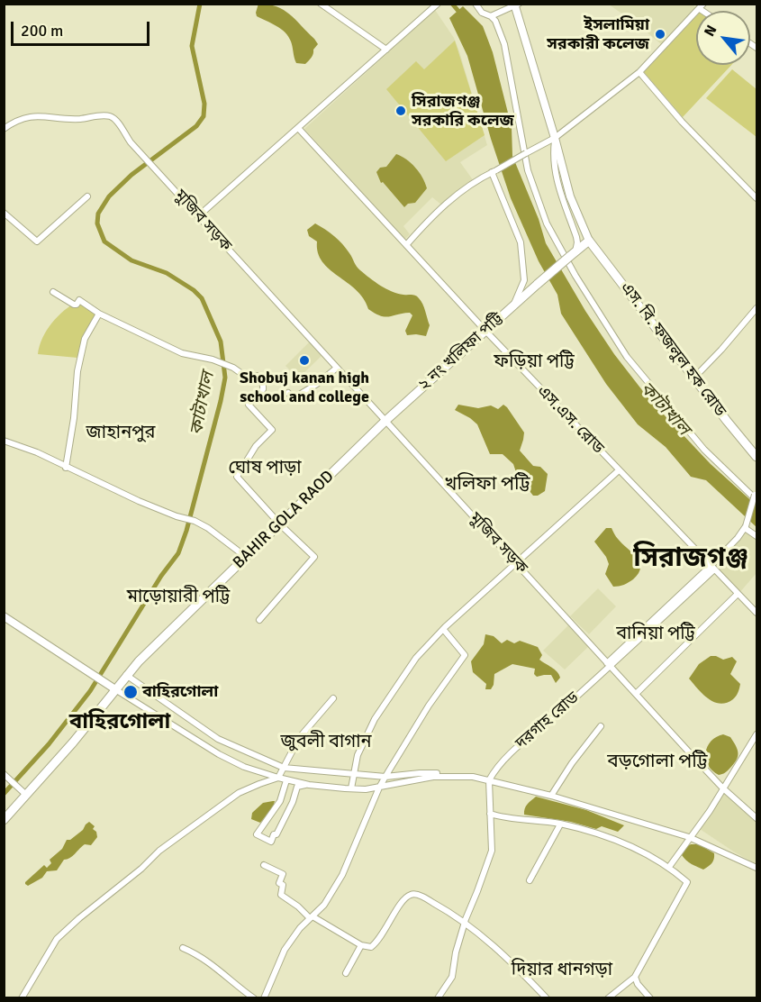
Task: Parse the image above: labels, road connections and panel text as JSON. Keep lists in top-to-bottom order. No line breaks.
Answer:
{"streets":{"main road":["এস. বি. ফজলুল হক রোড","২ নং খলিফা পট্টি","BAHIR GOLA RAOD"],"street":["মুজিব সড়ক","এস.এস. রোড","দরগাহ রোড"]},"crossings":[["মুজিব সড়ক","২ নং খলিফা পট্টি"],["মুজিব সড়ক","BAHIR GOLA RAOD"],["মুজিব সড়ক","দরগাহ রোড"],["এস. বি. ফজলুল হক রোড","২ নং খলিফা পট্টি"],["২ নং খলিফা পট্টি","এস.এস. রোড"],["২ নং খলিফা পট্টি","BAHIR GOLA RAOD"],["এস.এস. রোড","দরগাহ রোড"]],"districts":["ফড়িয়া পট্টি","জাহানপুর","ঘোষ পাড়া","খলিফা পট্টি","সিরাজগঞ্জ","মাড়োয়ারী পট্টি","বানিয়া পট্টি","বাহিরগোলা","জুবলী বাগান","বড়গোলা পট্টি","দিয়ার ধানগড়া"],"water":["কাটাখাল"],"places":["ইসলামিয়া সরকারী কলেজ","সিরাজগঞ্জ সরকারি কলেজ","Shobuj kanan high school and college","বাহিরগোলা"],"scale_bar":"200 m","north":"top left"}
